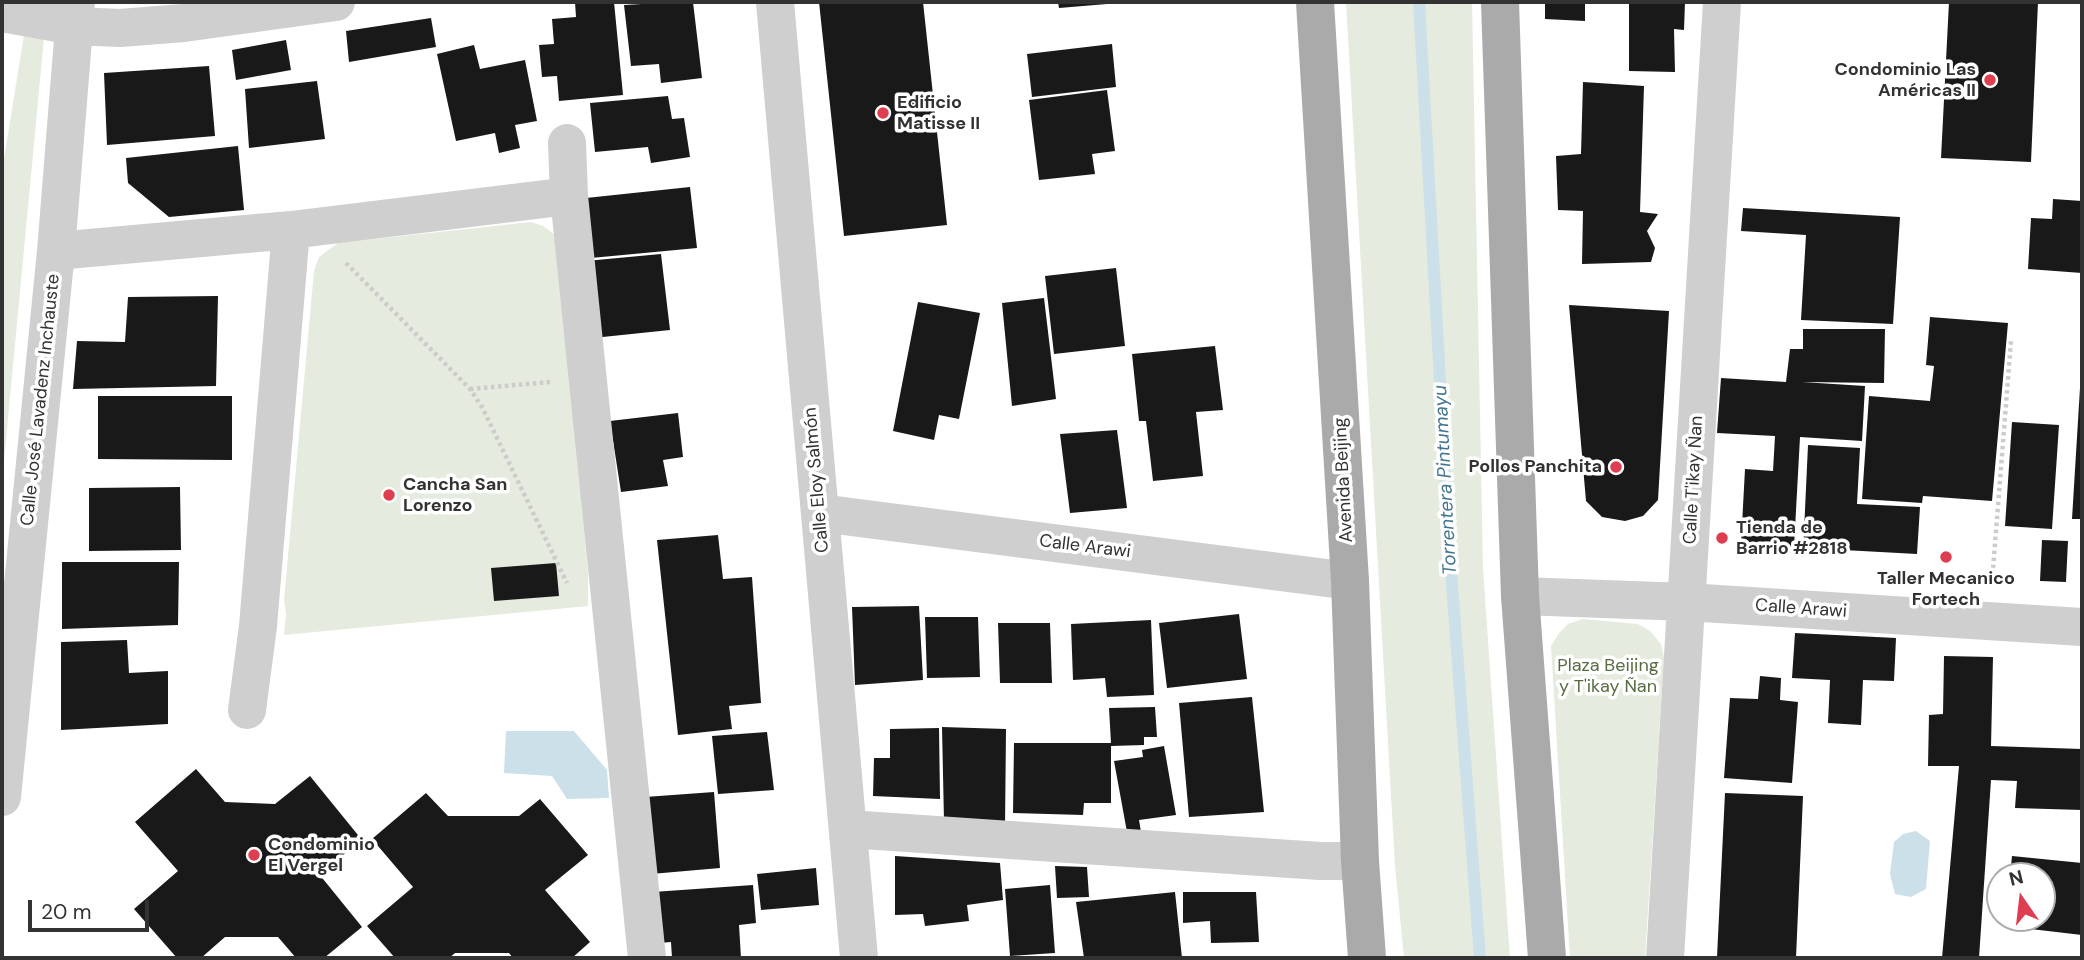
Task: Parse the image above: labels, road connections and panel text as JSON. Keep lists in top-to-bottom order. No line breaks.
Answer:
{"streets":{"main road":["Avenida Beijing"],"street":["Calle José Lavadenz Inchauste","Calle Eloy Salmón","Calle T'ikay Ñan","Calle Arawi"]},"crossings":[["Calle Eloy Salmón","Calle Arawi"],["Avenida Beijing","Calle Arawi"],["Calle T'ikay Ñan","Calle Arawi"]],"water":["Torrentera Pintumayu"],"parks":["Plaza Beijing y T'ikay Ñan"],"places":["Condominio Las Américas II","Edificio Matisse II","Pollos Panchita","Cancha San Lorenzo","Tienda de Barrio #2818","Taller Mecanico Fortech","Condominio El Vergel"],"scale_bar":"20 m","north":"top"}
